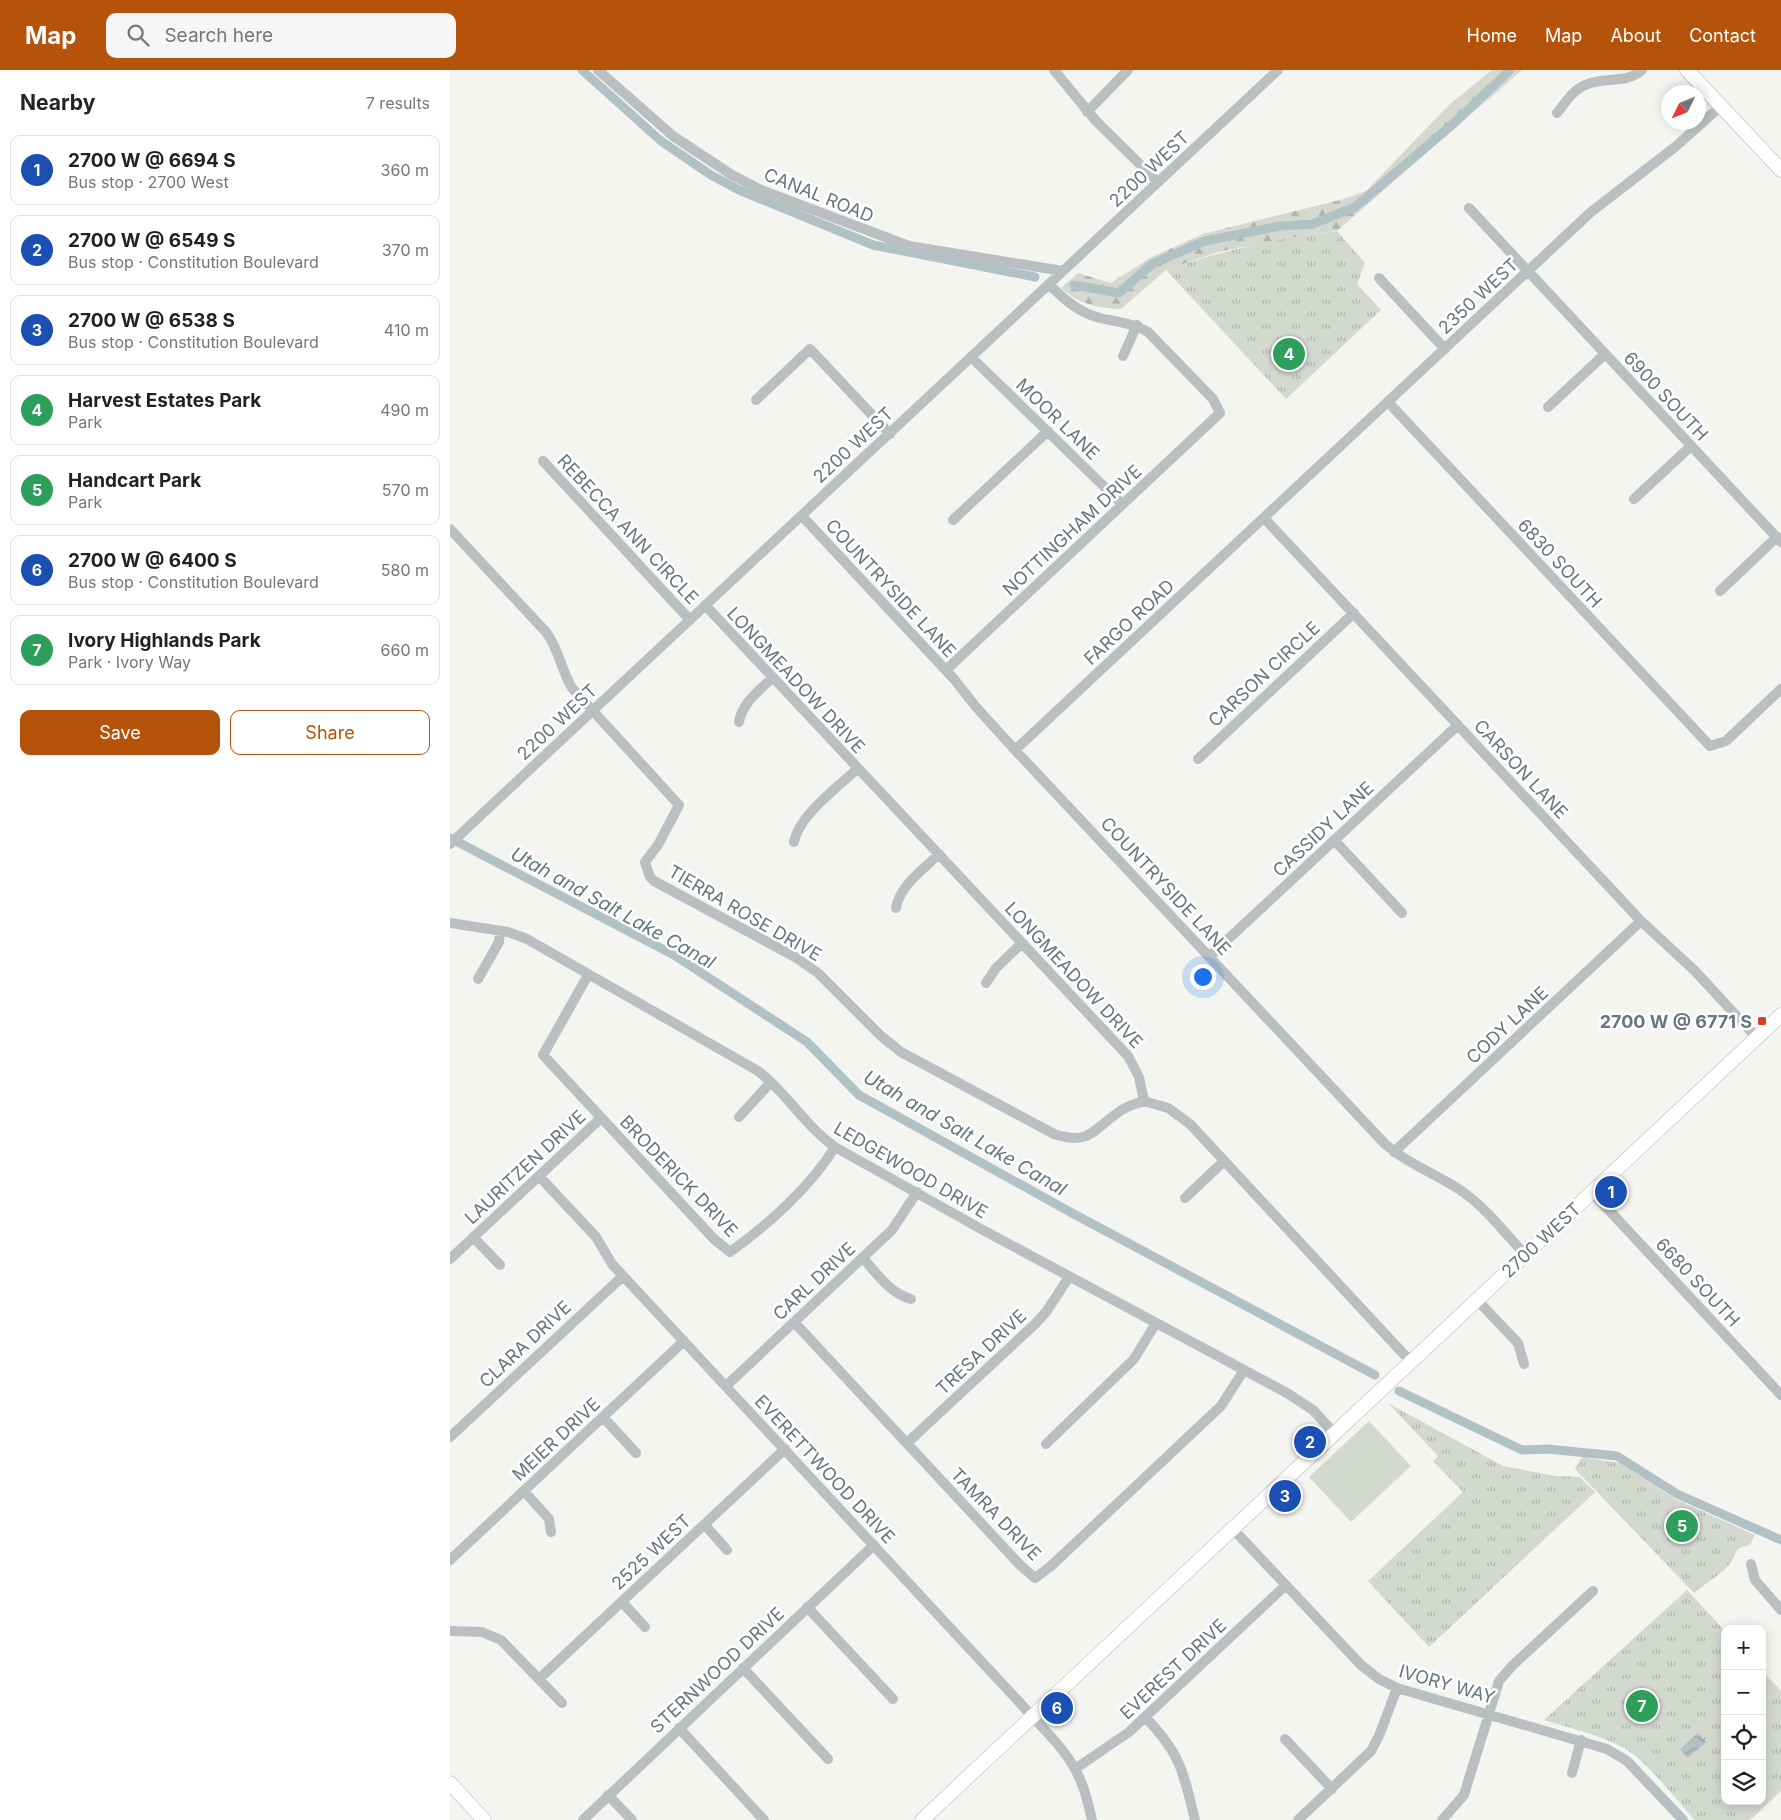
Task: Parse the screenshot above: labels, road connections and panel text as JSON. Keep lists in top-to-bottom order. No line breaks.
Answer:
{"streets":{"main road":["2700 WEST"],"street":["2200 WEST","CANAL ROAD","2350 WEST","6900 SOUTH","MOOR LANE","REBECCA ANN CIRCLE","NOTTINGHAM DRIVE","6830 SOUTH","COUNTRYSIDE LANE","FARGO ROAD","CARSON CIRCLE","LONGMEADOW DRIVE","CARSON LANE","CASSIDY LANE","TIERRA ROSE DRIVE","CODY LANE","LAURITZEN DRIVE","LEDGEWOOD DRIVE","BRODERICK DRIVE","CARL DRIVE","6680 SOUTH","CLARA DRIVE","TRESA DRIVE","MEIER DRIVE","EVERETTWOOD DRIVE","TAMRA DRIVE","2525 WEST","EVEREST DRIVE","STERNWOOD DRIVE","IVORY WAY"]},"crossings":[["2200 WEST","CANAL ROAD"],["2200 WEST","MOOR LANE"],["2200 WEST","REBECCA ANN CIRCLE"],["2200 WEST","COUNTRYSIDE LANE"],["2200 WEST","LONGMEADOW DRIVE"],["2200 WEST","TIERRA ROSE DRIVE"],["2350 WEST","6900 SOUTH"],["2350 WEST","6830 SOUTH"],["2350 WEST","FARGO ROAD"],["2350 WEST","CARSON LANE"],["MOOR LANE","NOTTINGHAM DRIVE"],["NOTTINGHAM DRIVE","COUNTRYSIDE LANE"],["COUNTRYSIDE LANE","FARGO ROAD"],["COUNTRYSIDE LANE","CASSIDY LANE"],["COUNTRYSIDE LANE","CODY LANE"],["COUNTRYSIDE LANE","2700 WEST"],["FARGO ROAD","CARSON LANE"],["CARSON CIRCLE","CARSON LANE"],["LONGMEADOW DRIVE","TIERRA ROSE DRIVE"],["CARSON LANE","CASSIDY LANE"],["CARSON LANE","CODY LANE"],["CARSON LANE","2700 WEST"],["LAURITZEN DRIVE","BRODERICK DRIVE"],["LAURITZEN DRIVE","EVERETTWOOD DRIVE"],["LEDGEWOOD DRIVE","BRODERICK DRIVE"],["LEDGEWOOD DRIVE","2700 WEST"],["LEDGEWOOD DRIVE","CARL DRIVE"],["LEDGEWOOD DRIVE","TRESA DRIVE"],["LEDGEWOOD DRIVE","TAMRA DRIVE"],["2700 WEST","6680 SOUTH"],["2700 WEST","EVERETTWOOD DRIVE"],["2700 WEST","IVORY WAY"],["CARL DRIVE","EVERETTWOOD DRIVE"],["CARL DRIVE","TAMRA DRIVE"],["CLARA DRIVE","EVERETTWOOD DRIVE"],["TRESA DRIVE","TAMRA DRIVE"],["MEIER DRIVE","EVERETTWOOD DRIVE"],["EVERETTWOOD DRIVE","2525 WEST"],["EVERETTWOOD DRIVE","EVEREST DRIVE"],["EVERETTWOOD DRIVE","STERNWOOD DRIVE"],["EVEREST DRIVE","IVORY WAY"]],"water":["Utah and Salt Lake Canal"],"places":{"transit":["2700 W @ 6771 S"]},"north":"bottom left","page":{"header":"Map","search":"Search here","nav":["Home","Map","About","Contact"],"heading":["Nearby","7 results"],"list":[{"mark":"1","name":"2700 W @ 6694 S","note":"Bus stop · 2700 West","value":"360 m"},{"mark":"2","name":"2700 W @ 6549 S","note":"Bus stop · Constitution Boulevard","value":"370 m"},{"mark":"3","name":"2700 W @ 6538 S","note":"Bus stop · Constitution Boulevard","value":"410 m"},{"mark":"4","name":"Harvest Estates Park","note":"Park","value":"490 m"},{"mark":"5","name":"Handcart Park","note":"Park","value":"570 m"},{"mark":"6","name":"2700 W @ 6400 S","note":"Bus stop · Constitution Boulevard","value":"580 m"},{"mark":"7","name":"Ivory Highlands Park","note":"Park · Ivory Way","value":"660 m"}],"pins":["4","1","2","3","5","7","6"],"buttons":["Save","Share"],"map_buttons":["+","−"]}}
